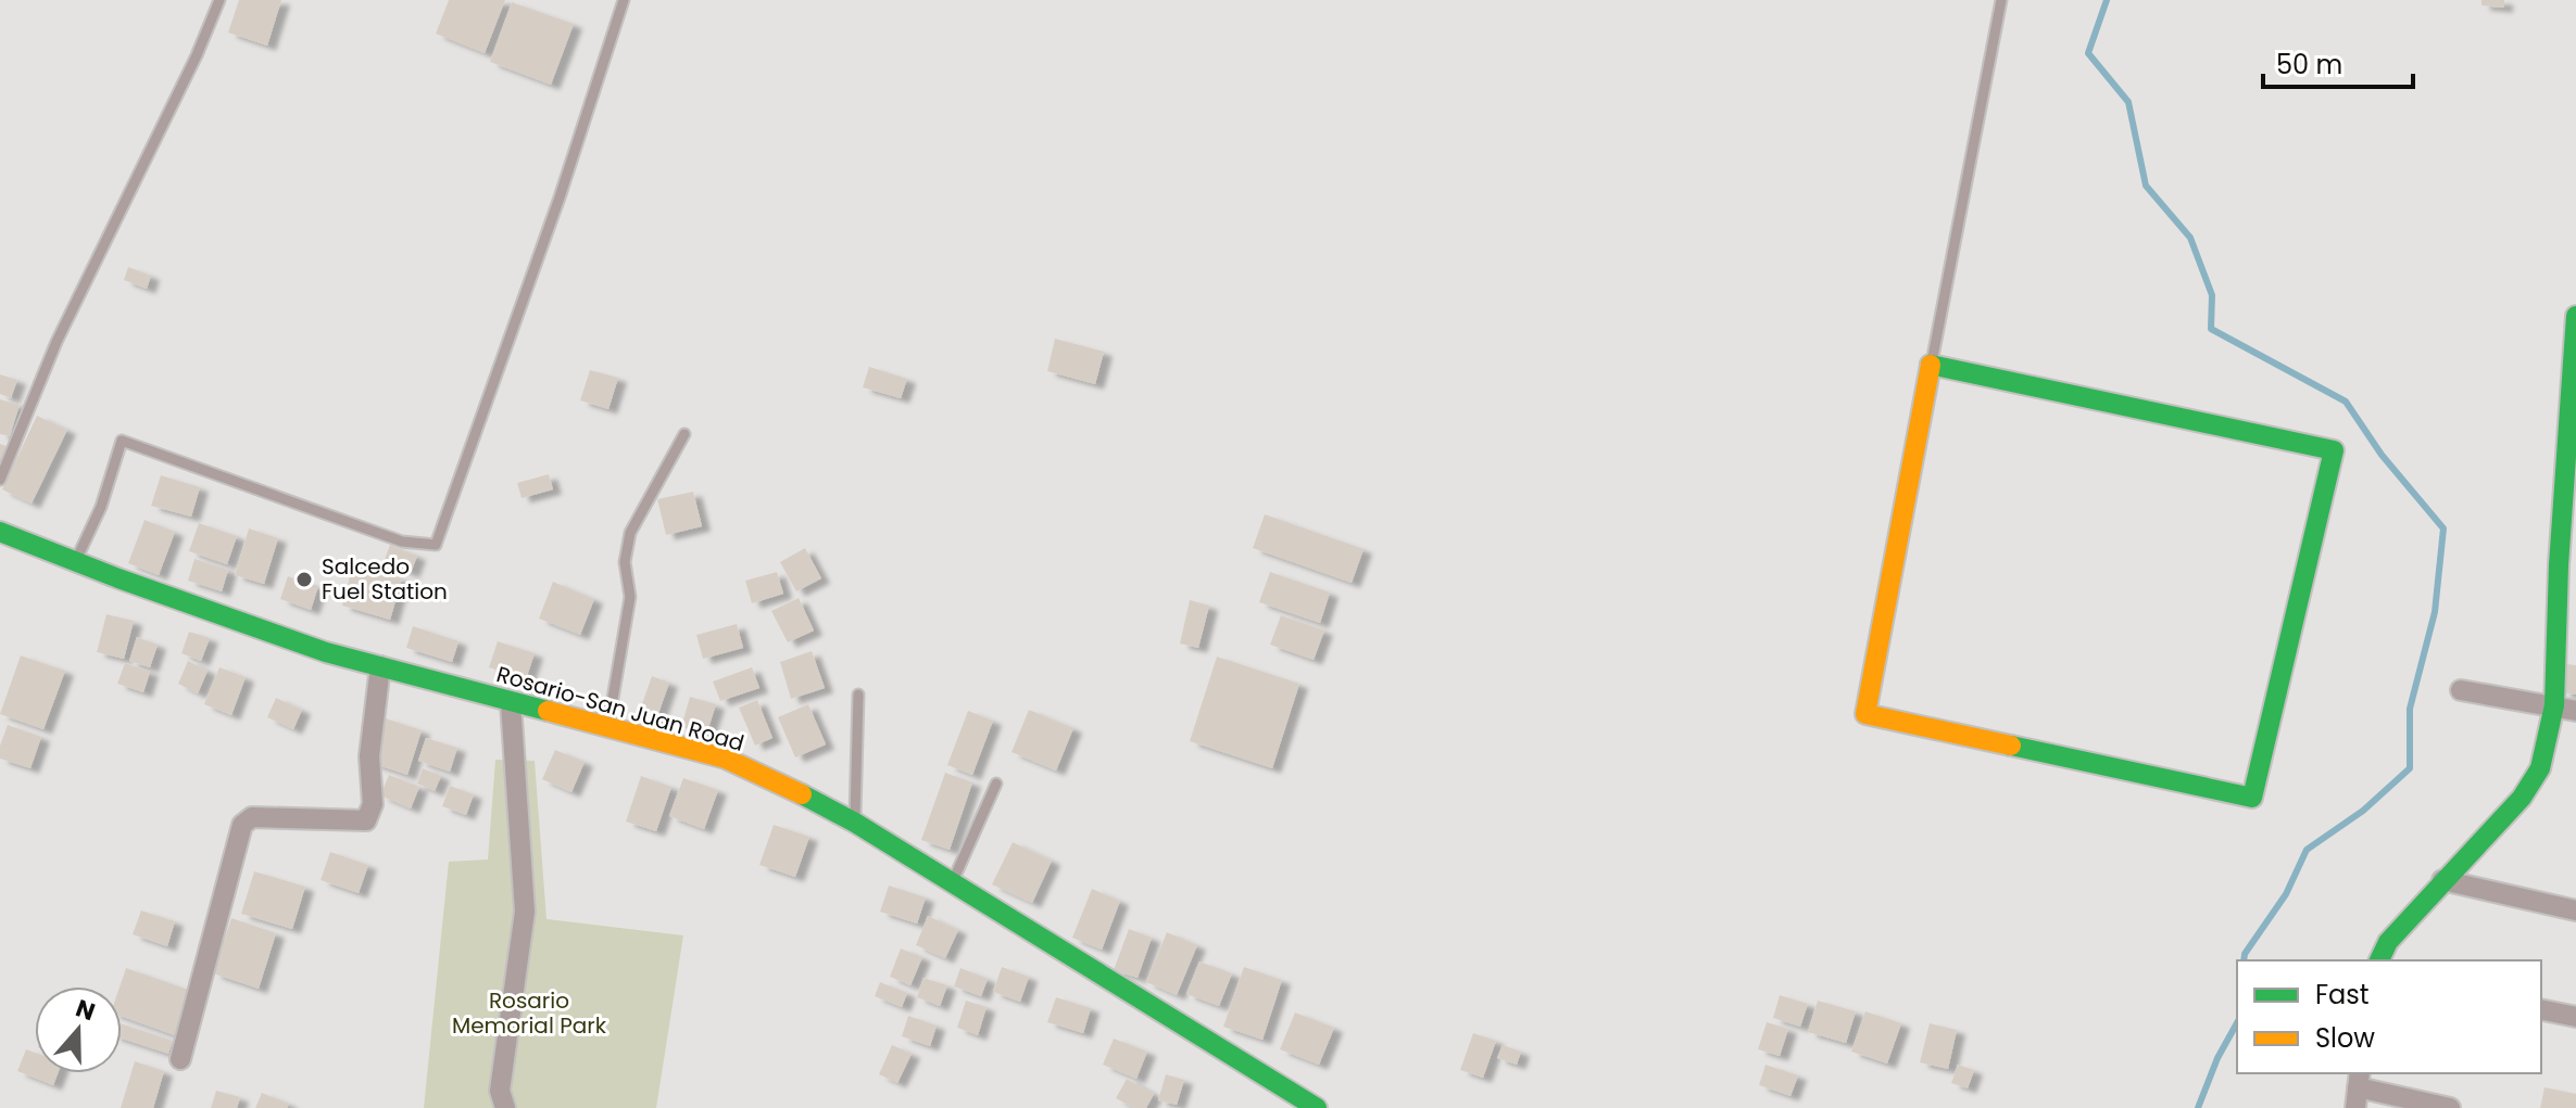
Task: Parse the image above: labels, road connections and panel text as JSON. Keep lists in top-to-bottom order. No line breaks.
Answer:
{"streets":{"street":["Rosario-San Juan Road"]},"parks":["Rosario Memorial Park"],"places":["Salcedo Fuel Station"],"legend":["Fast","Slow"],"scale_bar":"50 m","north":"top"}
